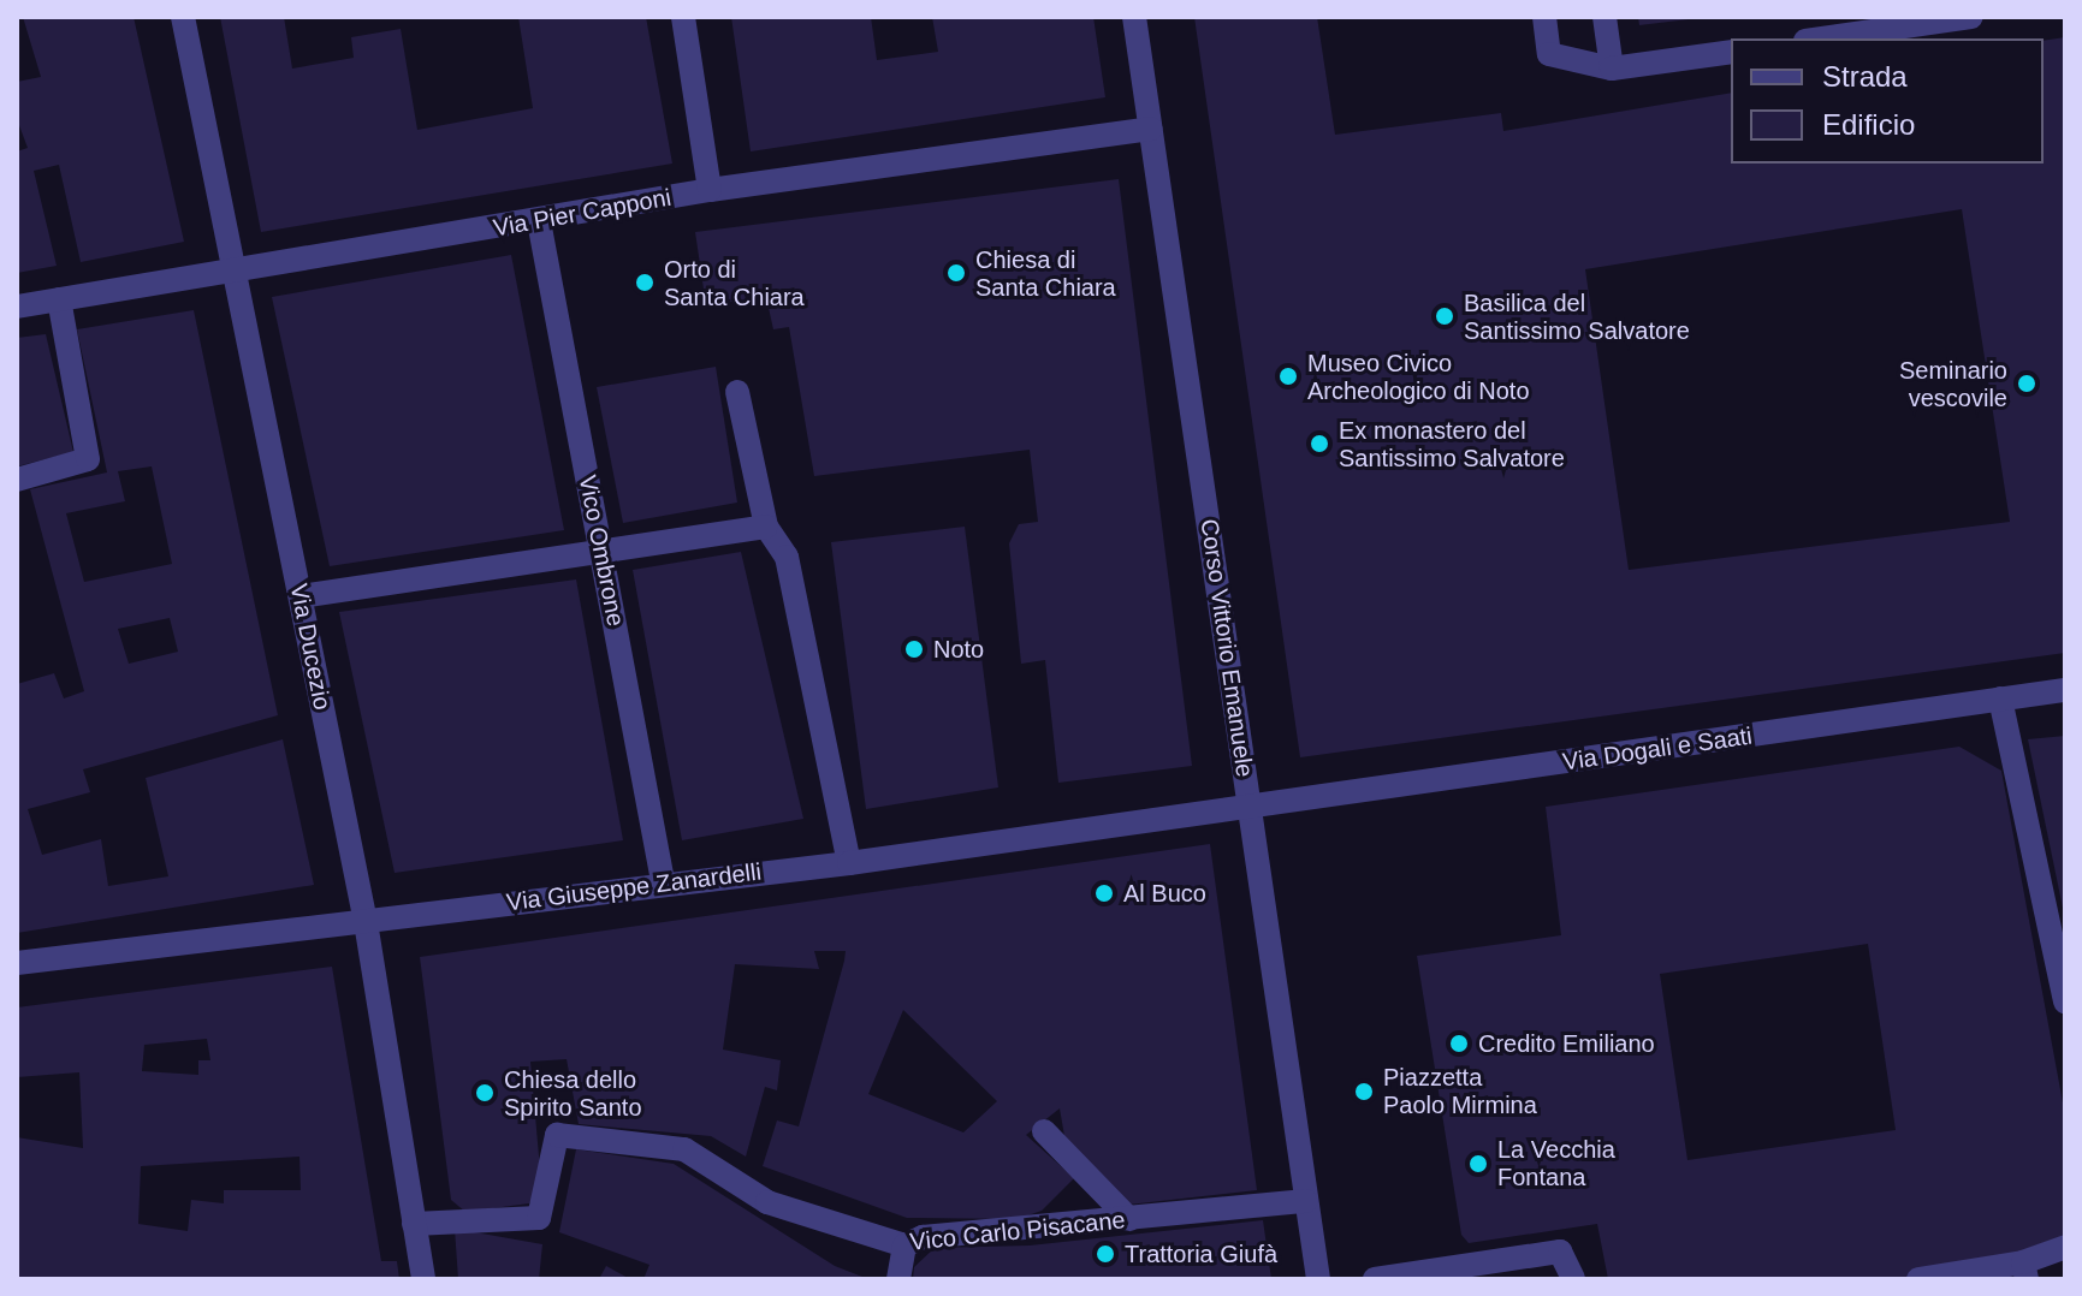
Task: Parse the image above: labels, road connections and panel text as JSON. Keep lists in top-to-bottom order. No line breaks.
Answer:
{"streets":{"street":["Via Pier Capponi","Vico Ombrone","Via Ducezio","Corso Vittorio Emanuele","Via Dogali e Saati","Via Giuseppe Zanardelli","Vico Carlo Pisacane"]},"crossings":[["Via Pier Capponi","Vico Ombrone"],["Via Pier Capponi","Via Ducezio"],["Via Pier Capponi","Corso Vittorio Emanuele"],["Vico Ombrone","Via Giuseppe Zanardelli"],["Via Ducezio","Via Giuseppe Zanardelli"],["Via Ducezio","Vico Carlo Pisacane"],["Corso Vittorio Emanuele","Via Dogali e Saati"],["Corso Vittorio Emanuele","Via Giuseppe Zanardelli"],["Corso Vittorio Emanuele","Vico Carlo Pisacane"],["Via Dogali e Saati","Via Giuseppe Zanardelli"]],"places":["Chiesa di Santa Chiara","Orto di Santa Chiara","Basilica del Santissimo Salvatore","Museo Civico Archeologico di Noto","Seminario vescovile","Ex monastero del Santissimo Salvatore","Noto","Al Buco","Credito Emiliano","Piazzetta Paolo Mirmina","Chiesa dello Spirito Santo","La Vecchia Fontana","Trattoria Giufà"],"legend":["Strada","Edificio"]}
